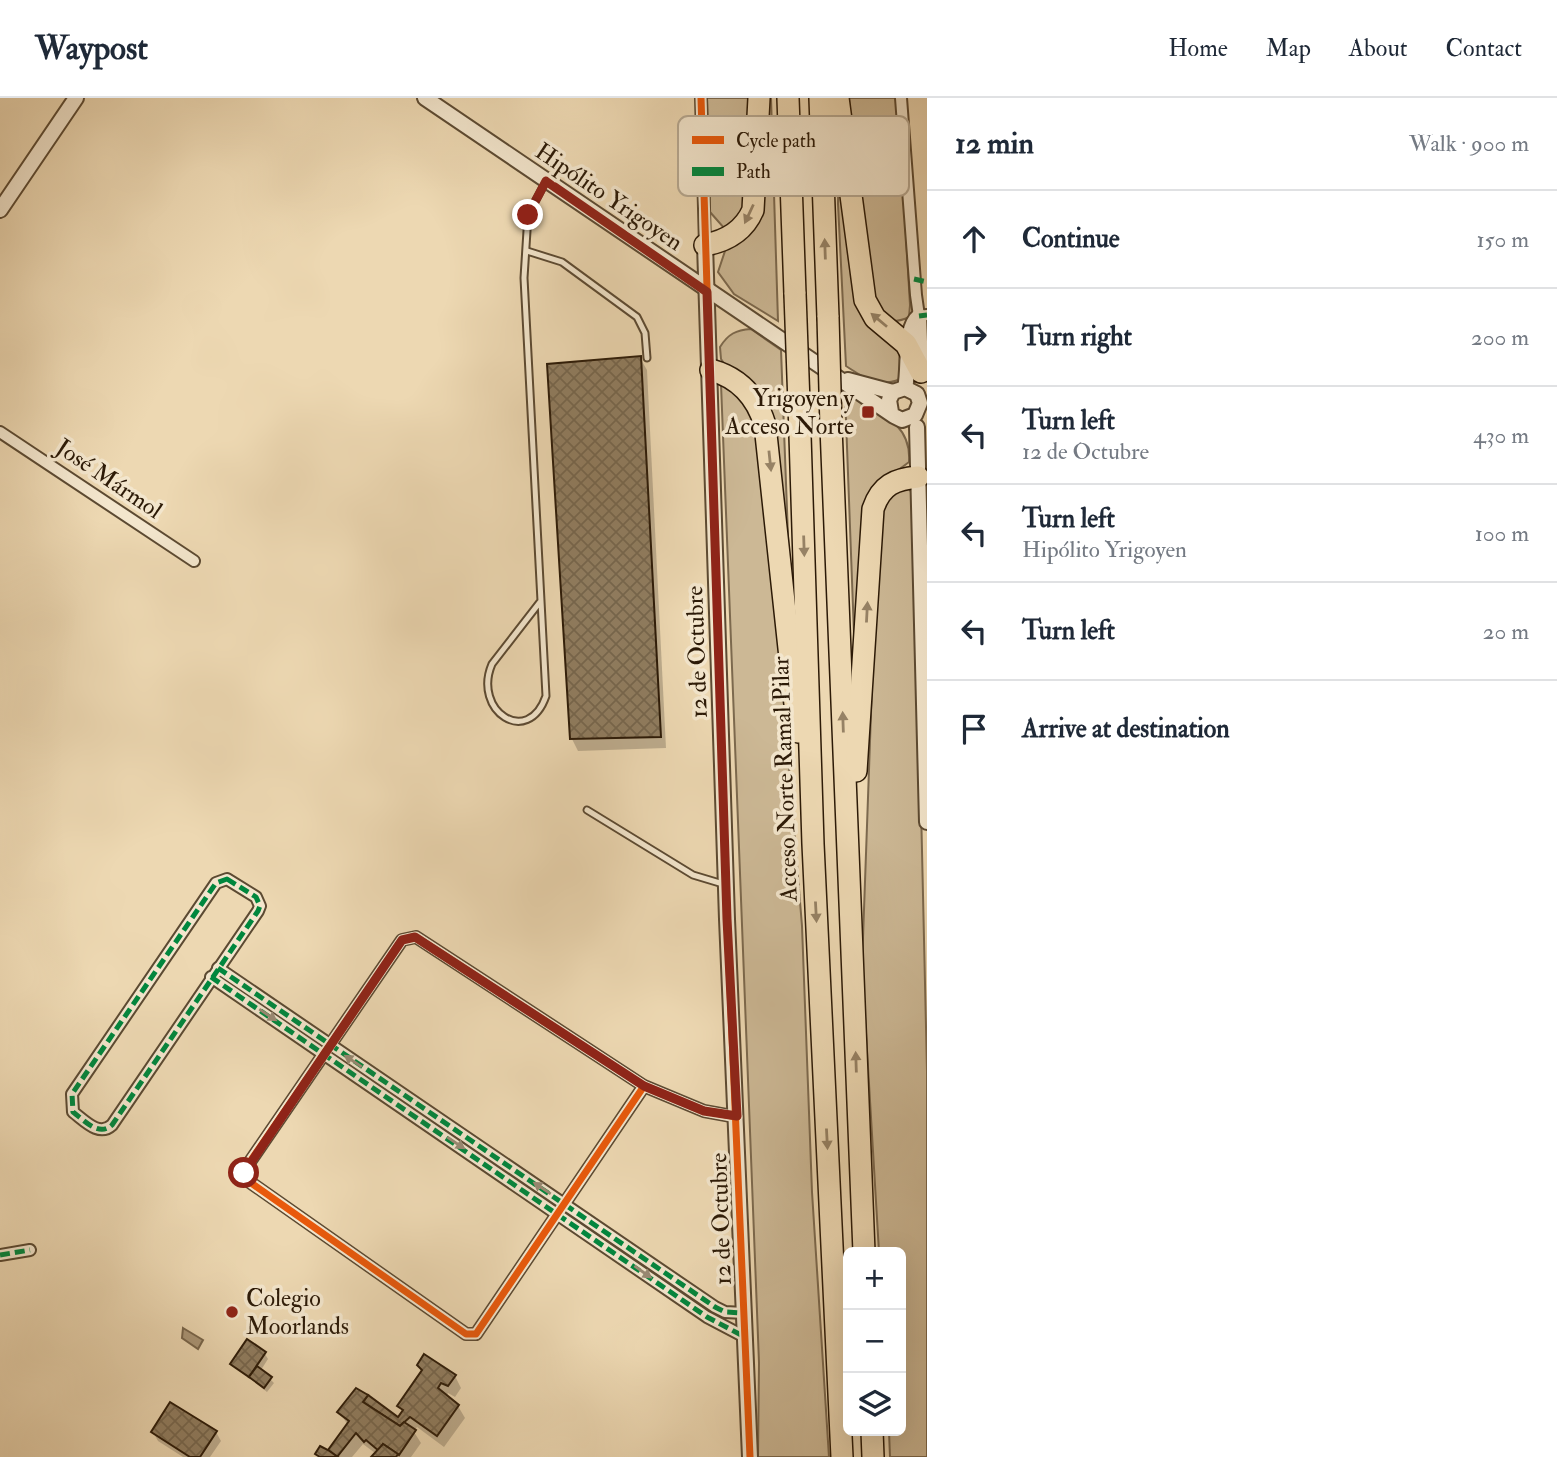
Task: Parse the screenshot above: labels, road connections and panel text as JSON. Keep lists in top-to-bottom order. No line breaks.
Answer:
{"streets":{"highway":["Acceso Norte Ramal Pilar"],"street":["Hipólito Yrigoyen","José Mármol","12 de Octubre"]},"crossings":[["Hipólito Yrigoyen","12 de Octubre"]],"places":{"transit":["Yrigoyen y Acceso Norte"],"other":["Colegio Moorlands"]},"legend":["Cycle path","Path"],"page":{"header":"Waypost","nav":["Home","Map","About","Contact"],"heading":["12 min","Walk · 900 m"],"list":[["Continue","150 m"],["Turn right","200 m"],["Turn left","12 de Octubre","430 m"],["Turn left","Hipólito Yrigoyen","100 m"],["Turn left","20 m"],"Arrive at destination"],"map_buttons":["+","−"]}}
